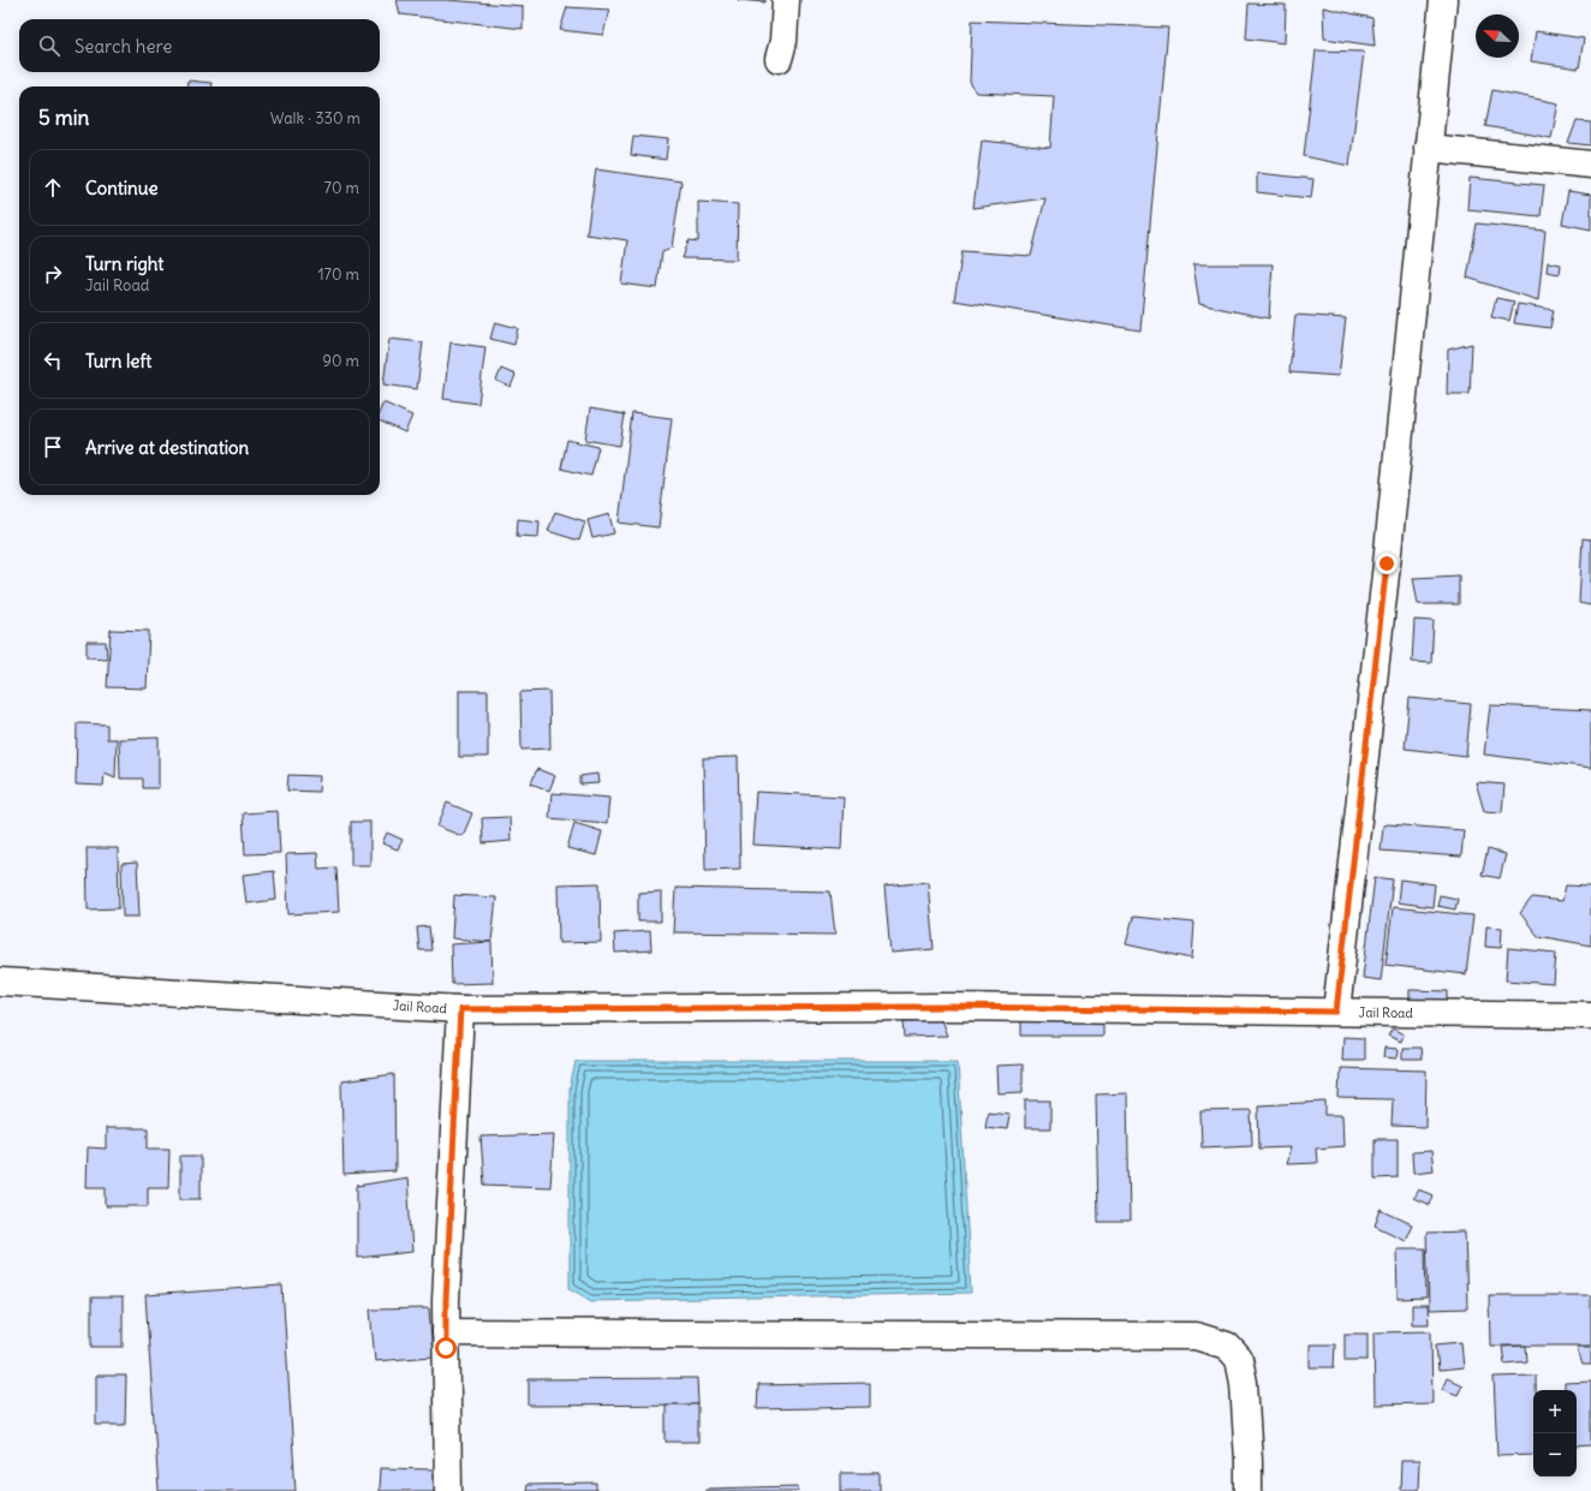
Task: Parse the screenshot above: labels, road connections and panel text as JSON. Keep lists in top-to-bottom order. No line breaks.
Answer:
{"streets":{"street":["Jail Road"]},"north":"top left","page":{"search":"Search here","heading":["5 min","Walk · 330 m"],"list":[["Continue","70 m"],["Turn right","Jail Road","170 m"],["Turn left","90 m"],"Arrive at destination"],"map_buttons":["+","−"]}}
